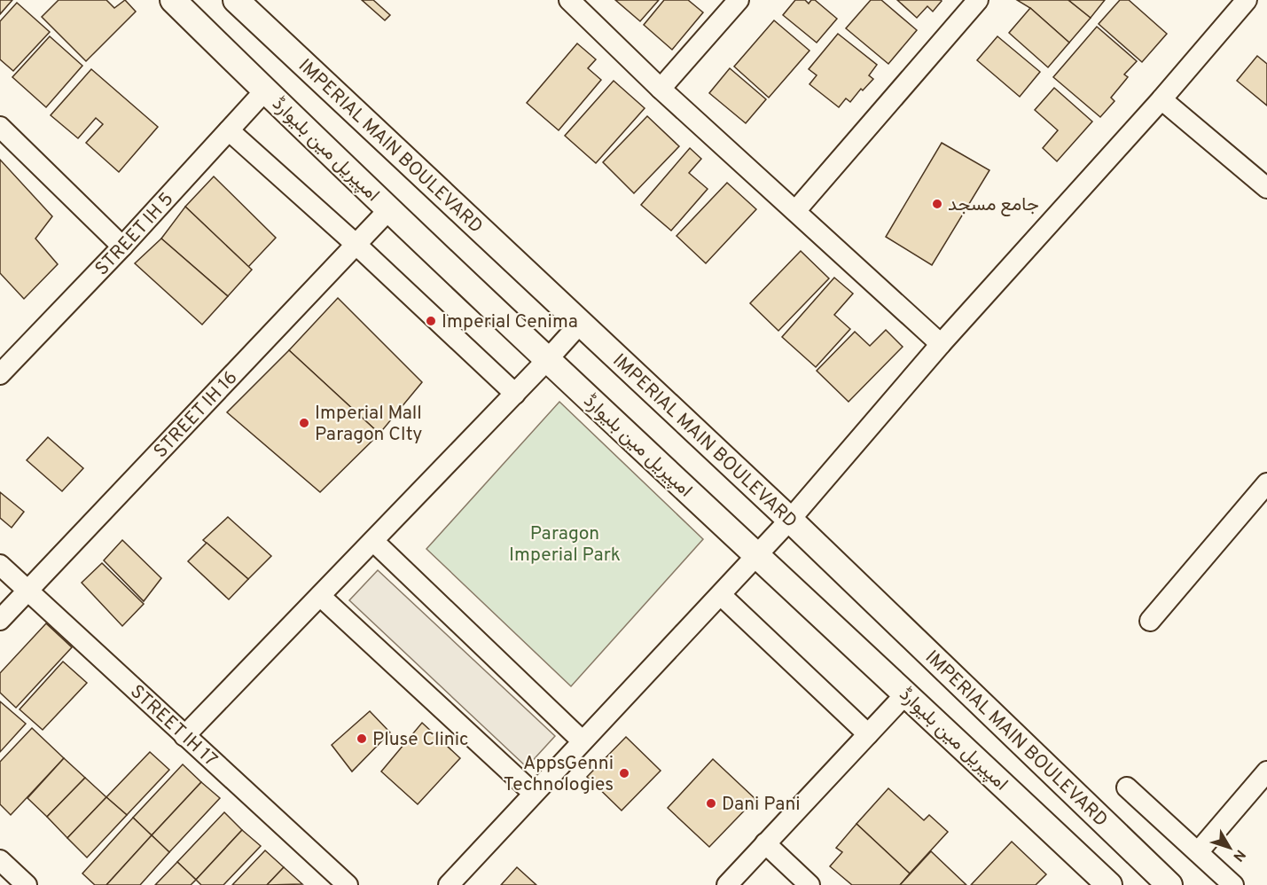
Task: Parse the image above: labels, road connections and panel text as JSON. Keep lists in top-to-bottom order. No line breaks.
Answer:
{"streets":{"street":["IMPERIAL MAIN BOULEVARD","امپیریل مین بلیوارڈ","STREET IH 5","STREET IH 16","STREET IH 17"]},"crossings":[["امپیریل مین بلیوارڈ","STREET IH 5"],["امپیریل مین بلیوارڈ","STREET IH 16"],["STREET IH 16","STREET IH 17"]],"parks":["Paragon Imperial Park"],"places":["جامع مسجد","Imperial Cenima","Imperial Mall Paragon CIty","Pluse Clinic","AppsGenni Technologies","Dani Pani"],"north":"bottom right"}
